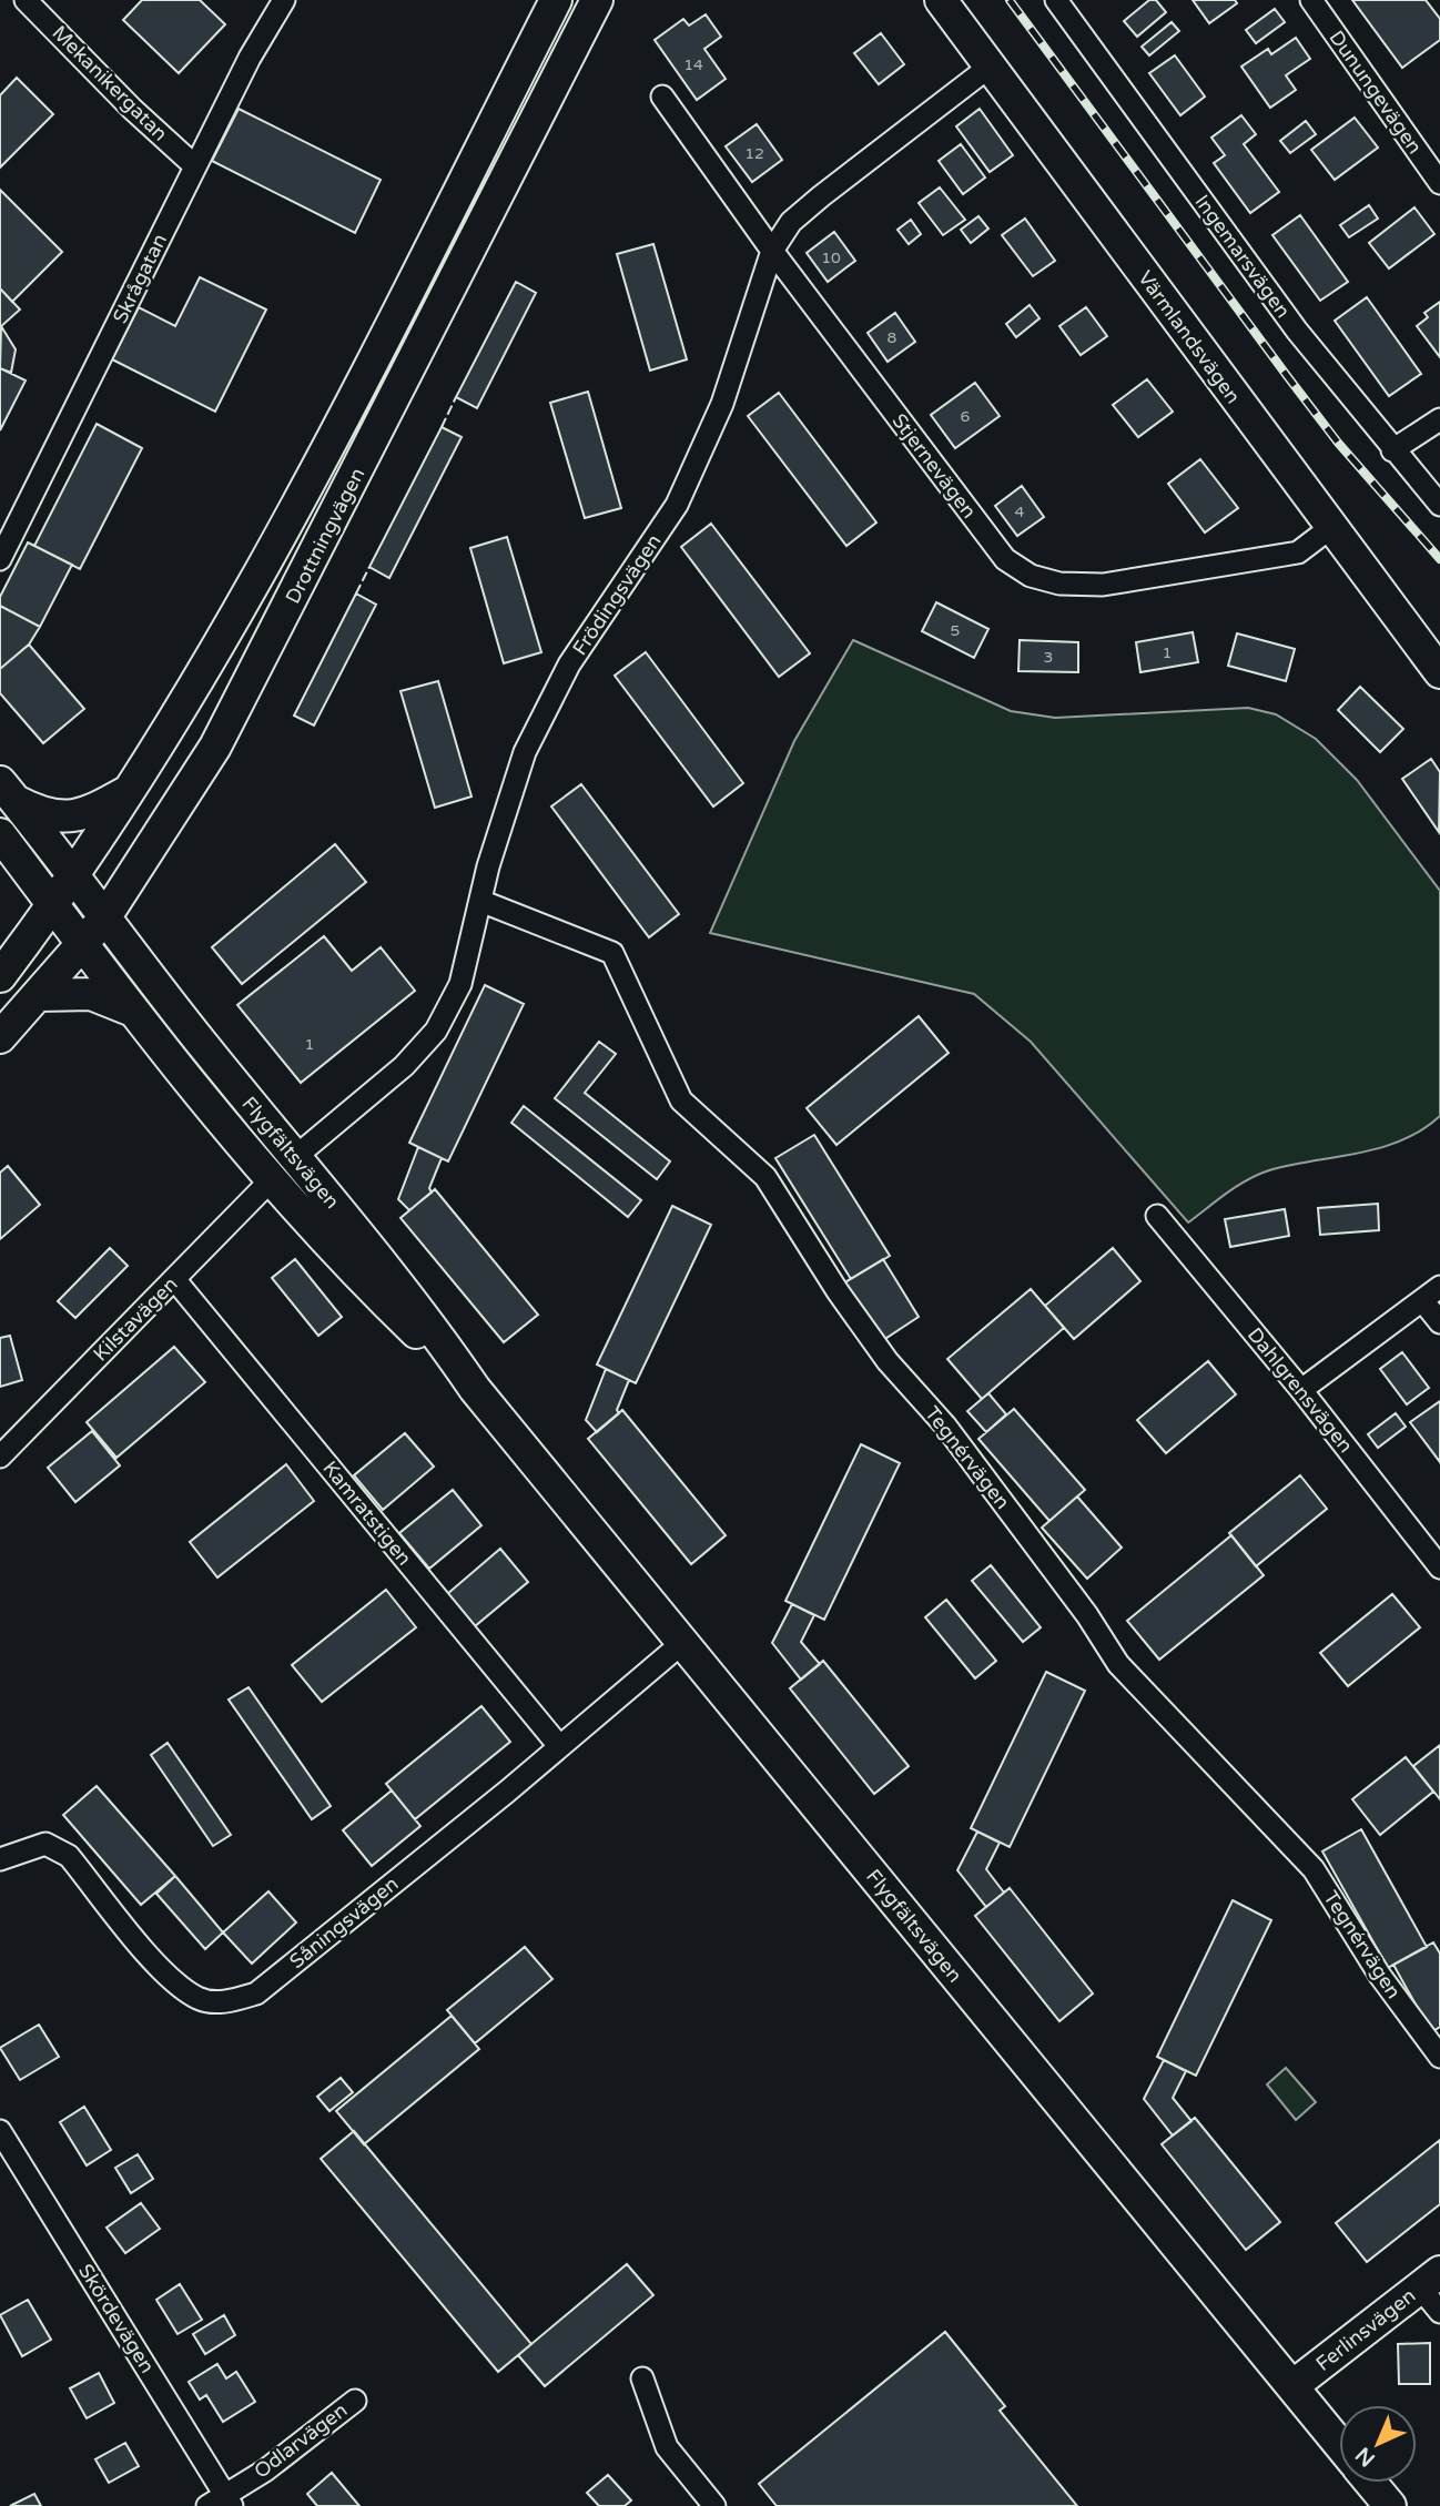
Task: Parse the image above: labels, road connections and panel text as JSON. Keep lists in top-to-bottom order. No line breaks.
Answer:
{"streets":{"street":["Mekanikergatan","Dunungevägen","Ingemarsvägen","Skrågatan","Värmlandsvägen","Stjernevägen","Drottningvägen","Frödingsvägen","Flygfältsvägen","Kilstavägen","Dahlgrensvägen","Tegnérvägen","Kamratstigen","Såningsvägen","Skördevägen","Ferlinsvägen","Odlarvägen"]},"crossings":[["Mekanikergatan","Skrågatan"],["Värmlandsvägen","Stjernevägen"],["Värmlandsvägen","Frödingsvägen"],["Stjernevägen","Frödingsvägen"],["Drottningvägen","Flygfältsvägen"],["Frödingsvägen","Flygfältsvägen"],["Frödingsvägen","Tegnérvägen"],["Flygfältsvägen","Kilstavägen"],["Flygfältsvägen","Såningsvägen"],["Flygfältsvägen","Ferlinsvägen"],["Kilstavägen","Kamratstigen"],["Kamratstigen","Såningsvägen"],["Skördevägen","Odlarvägen"]],"house_numbers":["14","12","10","8","6","4","5","1","3","1"],"north":"bottom left"}
